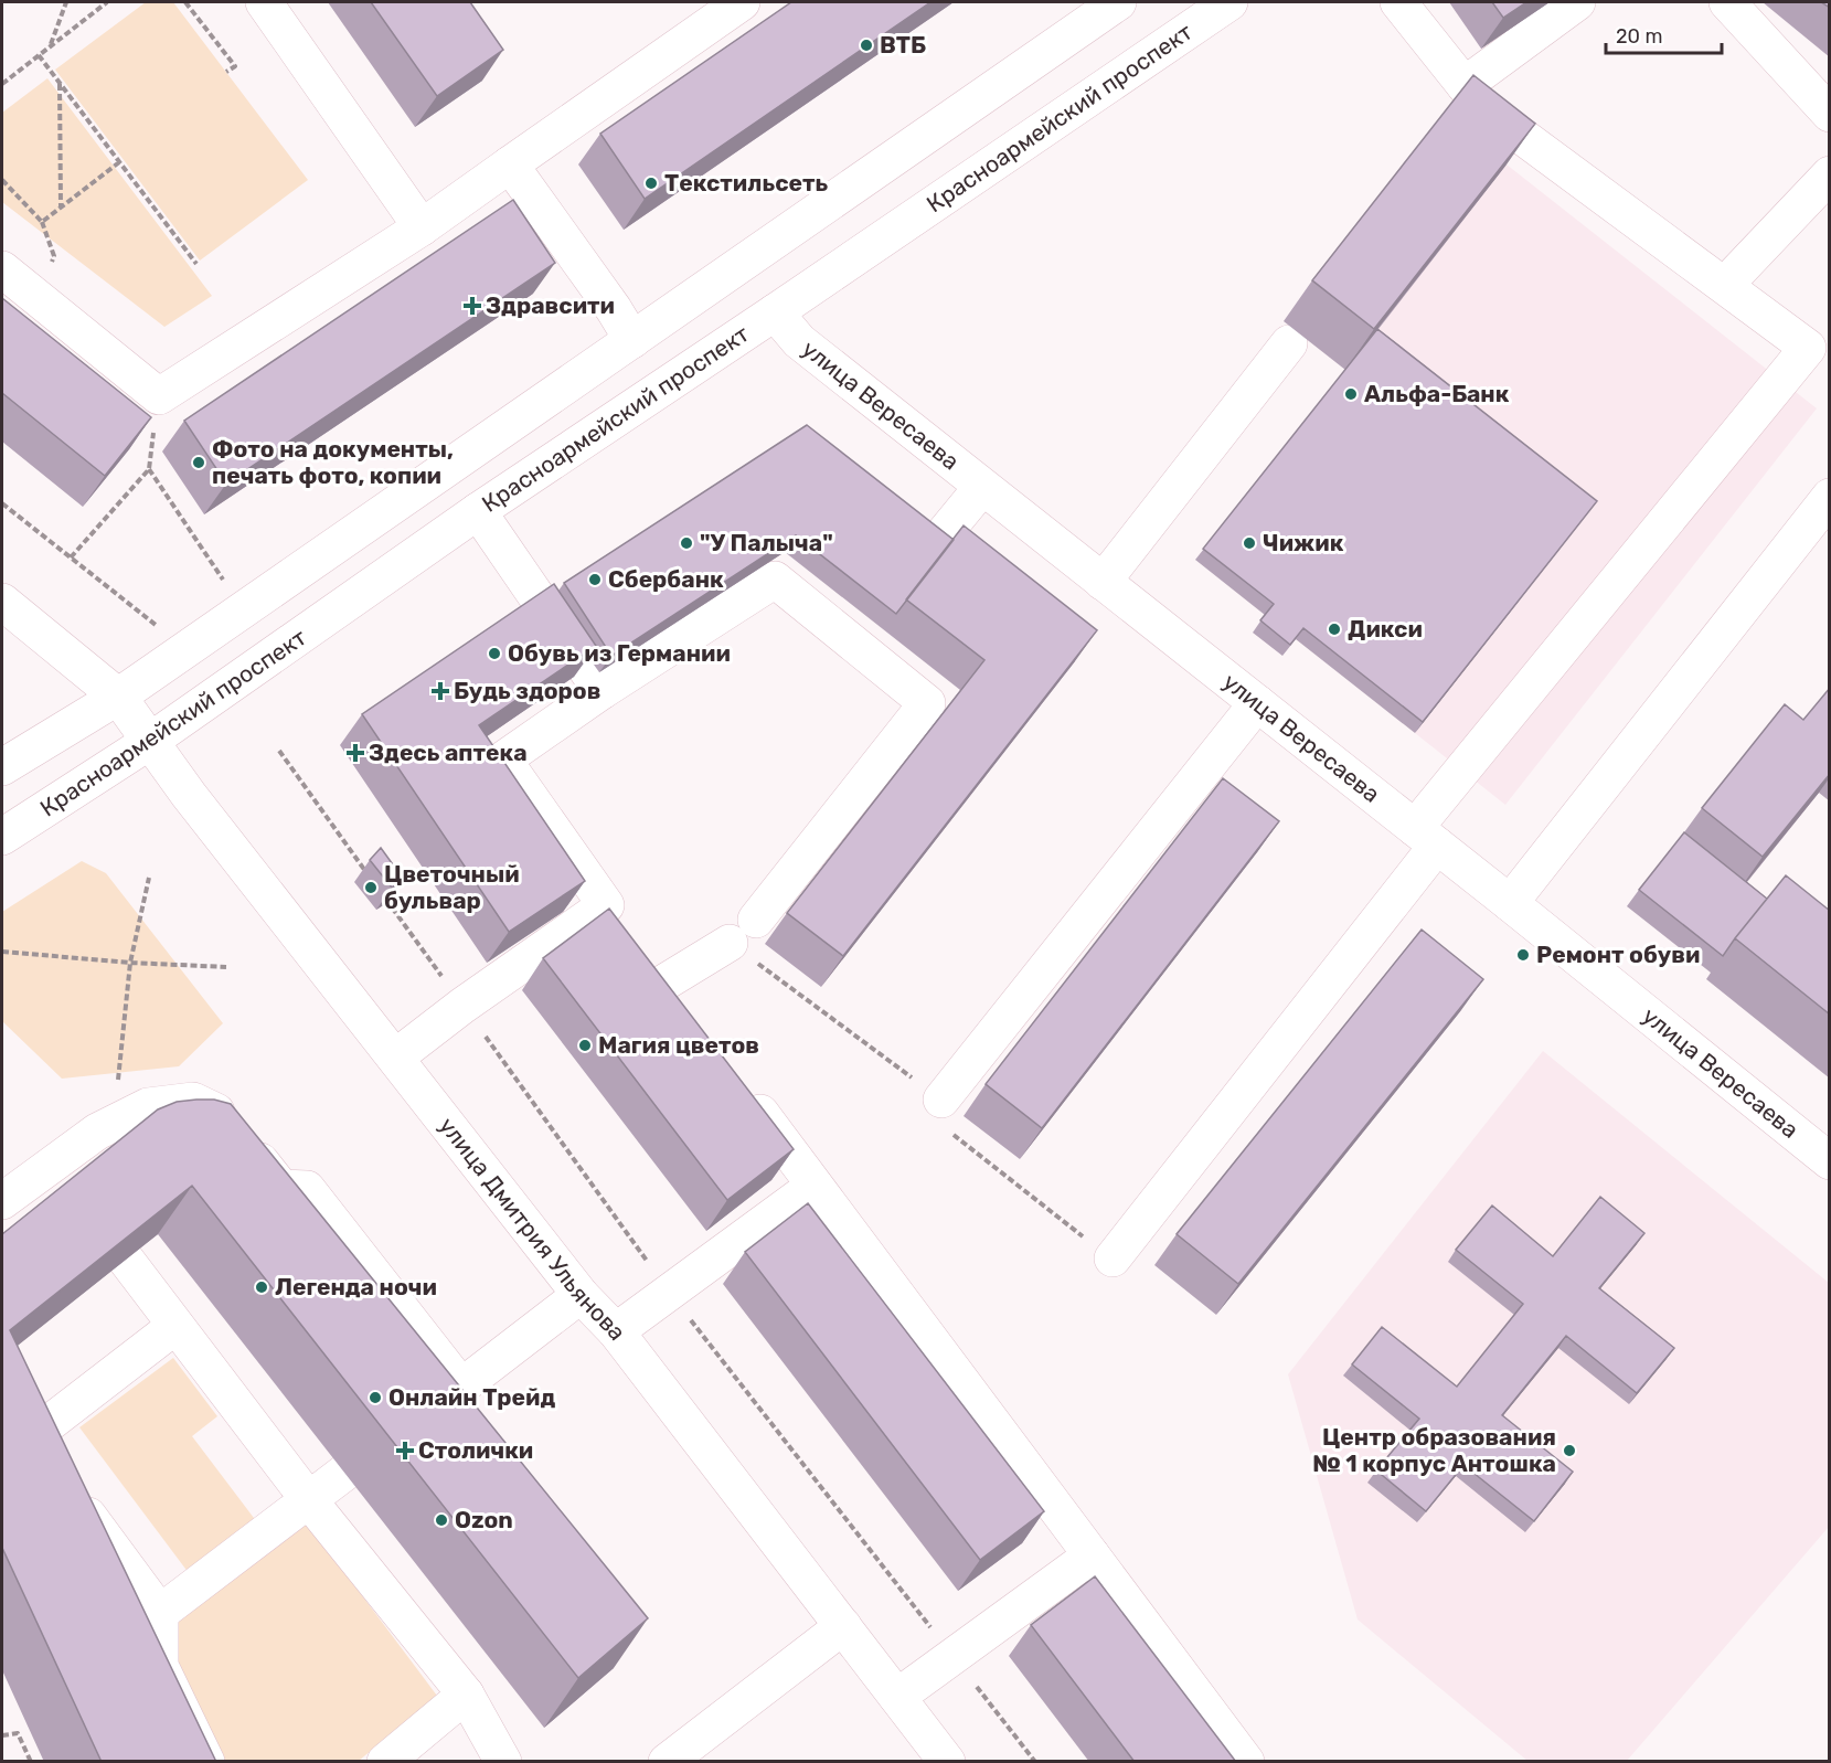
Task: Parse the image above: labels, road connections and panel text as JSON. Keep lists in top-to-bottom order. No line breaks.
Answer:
{"streets":{"main road":["Красноармейский проспект","улица Вересаева","улица Дмитрия Ульянова"]},"crossings":[["Красноармейский проспект","улица Вересаева"],["Красноармейский проспект","улица Дмитрия Ульянова"]],"places":{"other":["ВТБ","Текстильсеть","Альфа-Банк","Фото на документы, печать фото, копии","\"У Палыча\"","Чижик","Сбербанк","Дикси","Обувь из Германии","Цветочный бульвар","Ремонт обуви","Магия цветов","Легенда ночи","Онлайн Трейд","Центр образования № 1 корпус Антошка","Ozon"],"health":["Здравсити","Будь здоров","Здесь аптека","Столички"]},"scale_bar":"20 m"}
